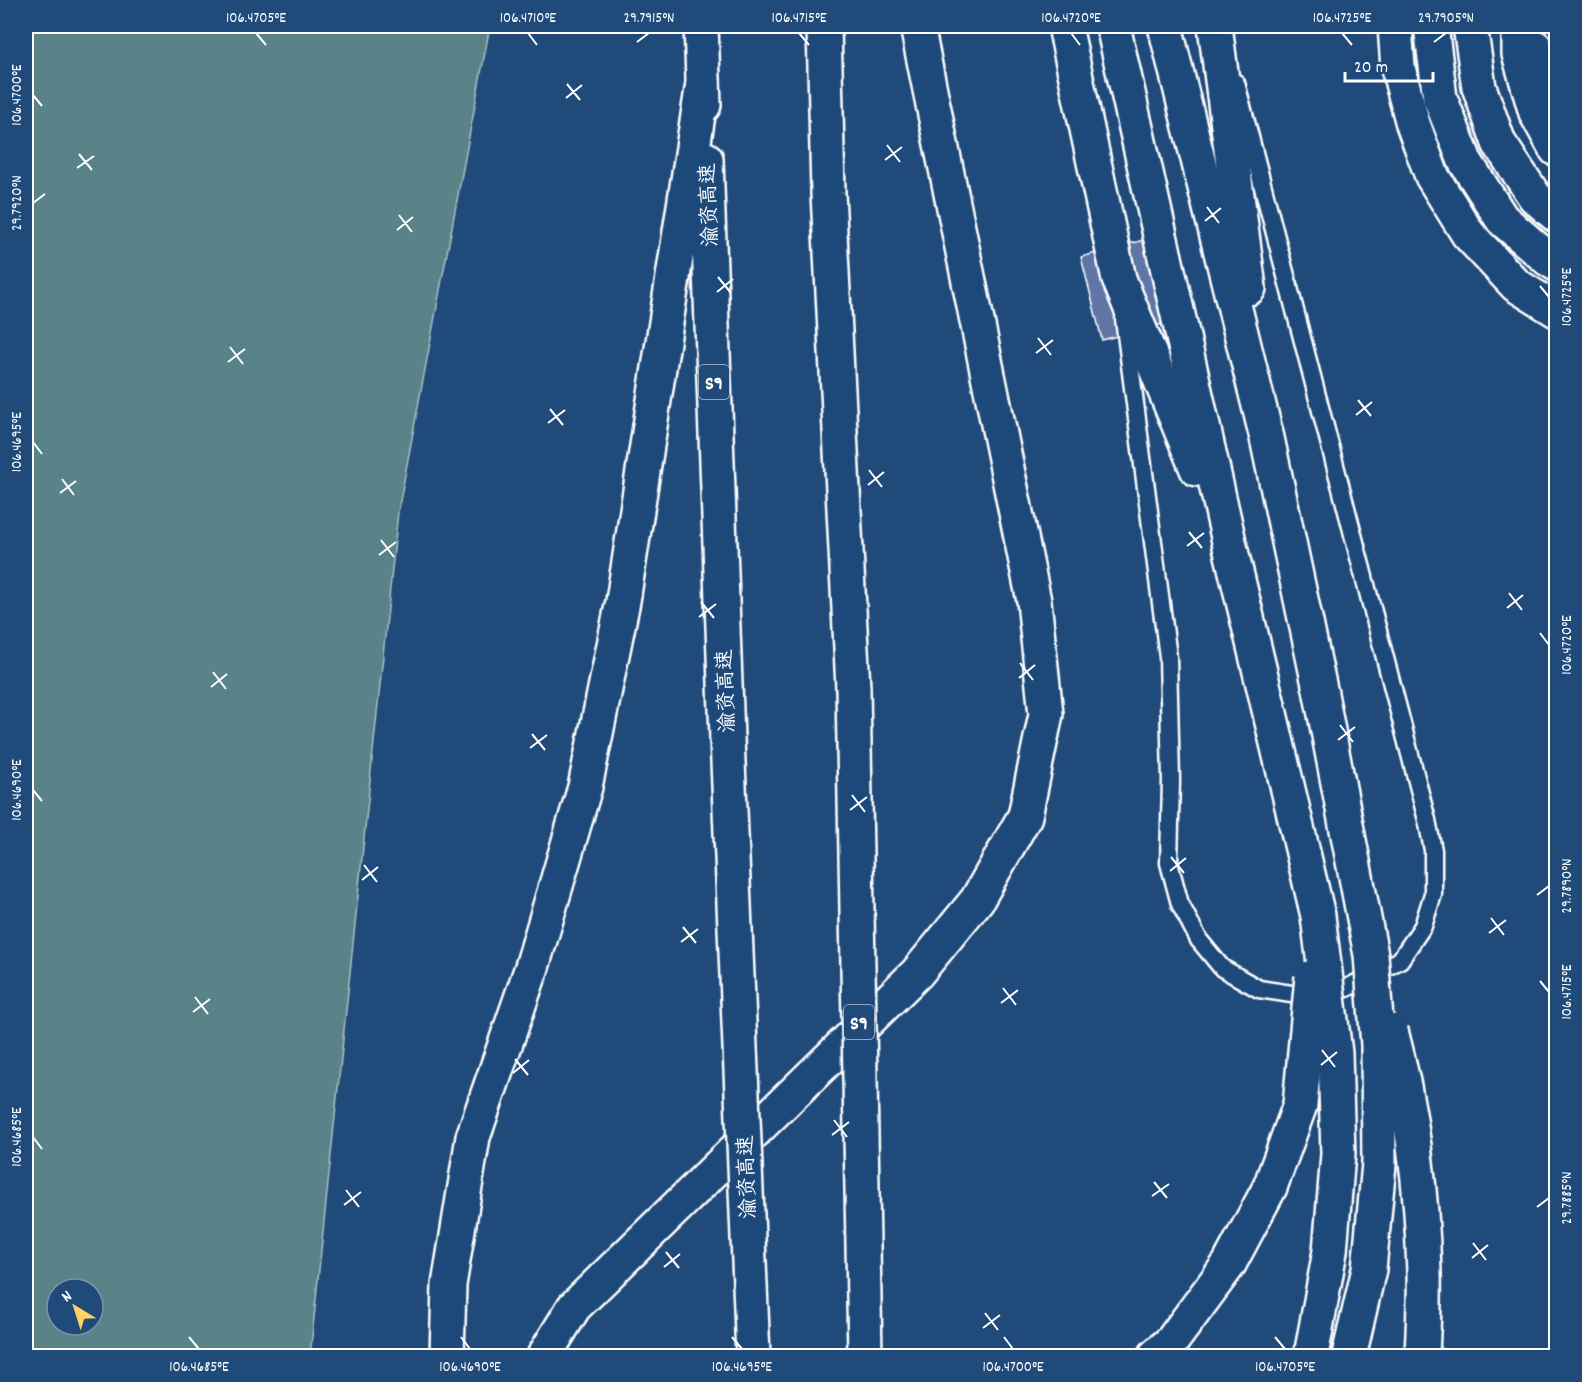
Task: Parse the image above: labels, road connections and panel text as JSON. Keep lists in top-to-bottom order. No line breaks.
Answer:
{"streets":{"main road":["渝资高速","S9"]},"scale_bar":"20 m","north":"top left","coordinates":["106.4705°E","106.4710°E","29.7915°N","106.4715°E","106.4720°E","106.4725°E","29.7905°N","106.4700°E","29.7920°N","106.4695°E","106.4690°E","29.7890°N","106.4685°E","29.7885°N"]}
